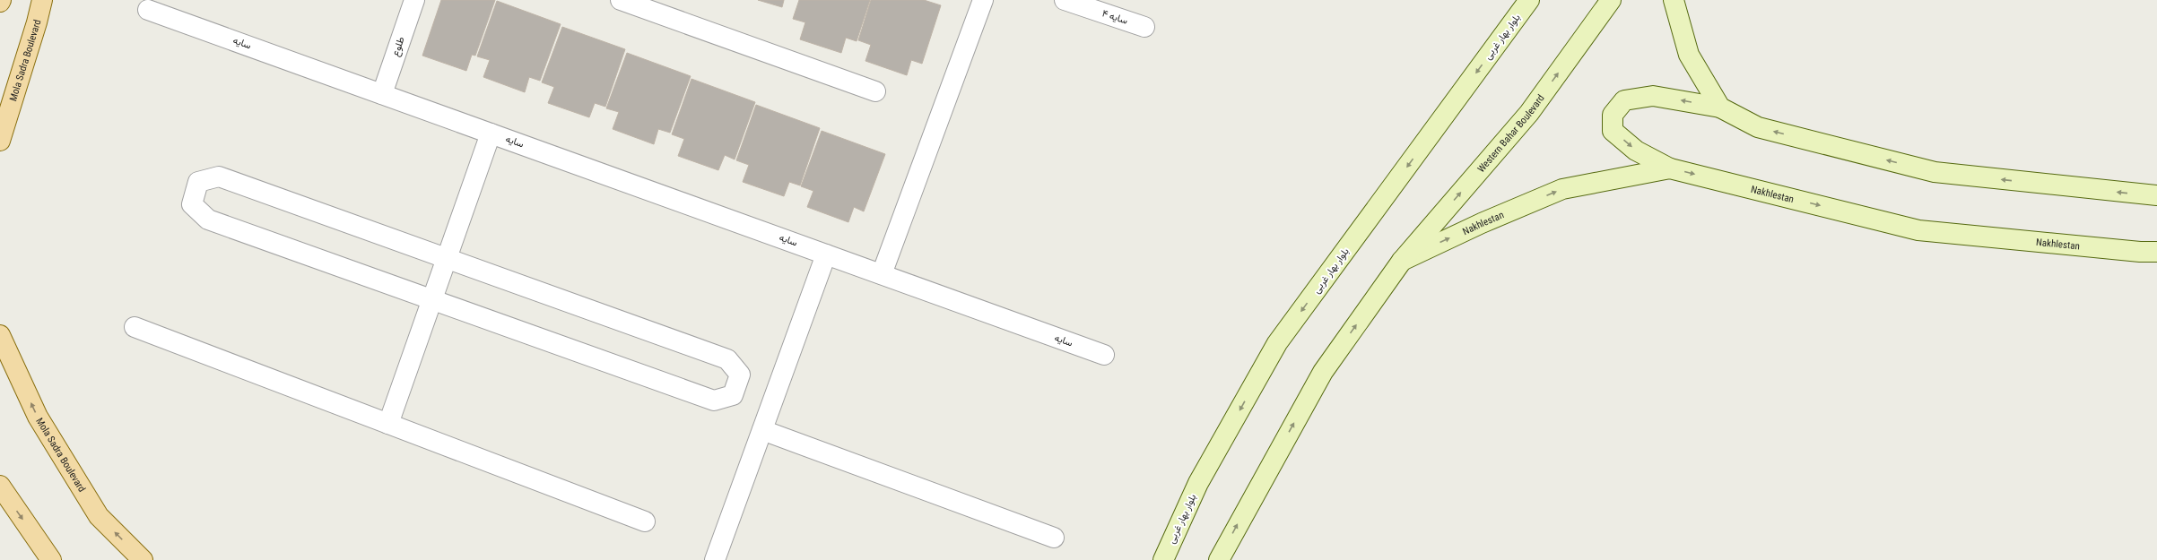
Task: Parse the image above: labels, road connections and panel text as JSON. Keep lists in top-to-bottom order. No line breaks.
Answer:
{"streets":{"main road":["Mola Sadra Boulevard"],"street":["سایه ۴","بلوار بهار غربی","سایه","طلوع","Western Bahar Boulevard","Nakhlestan"]},"crossings":[["سایه","طلوع"],["Western Bahar Boulevard","Nakhlestan"]],"one_way":["Western Bahar Boulevard"]}
